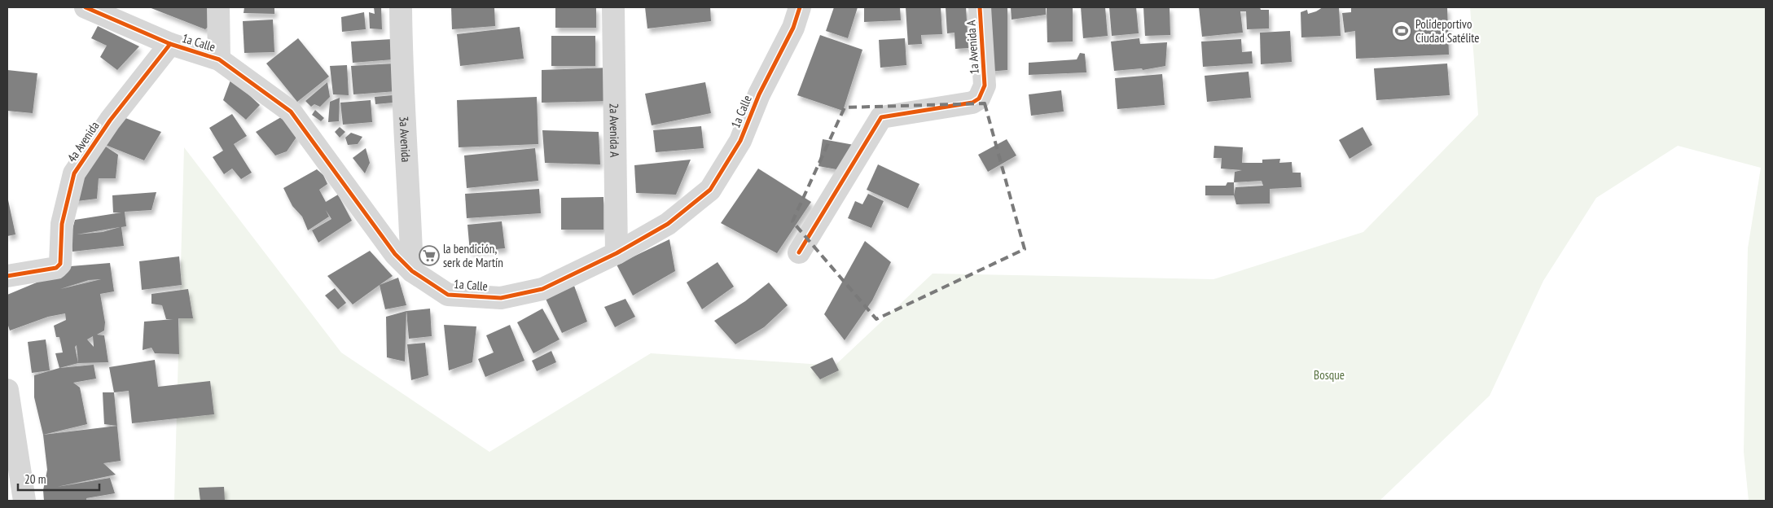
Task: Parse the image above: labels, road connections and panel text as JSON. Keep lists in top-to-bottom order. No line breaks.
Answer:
{"streets":{"street":["1a Calle","1a Avenida A","2a Avenida A","3a Avenida","4a Avenida"]},"crossings":[["1a Calle","2a Avenida A"],["1a Calle","3a Avenida"],["1a Calle","4a Avenida"]],"parks":["Bosque"],"places":{"sports":["Polideportivo Ciudad Satélite"],"supermarket":["la bendición, serk de Martín"]},"scale_bar":"20 m"}
